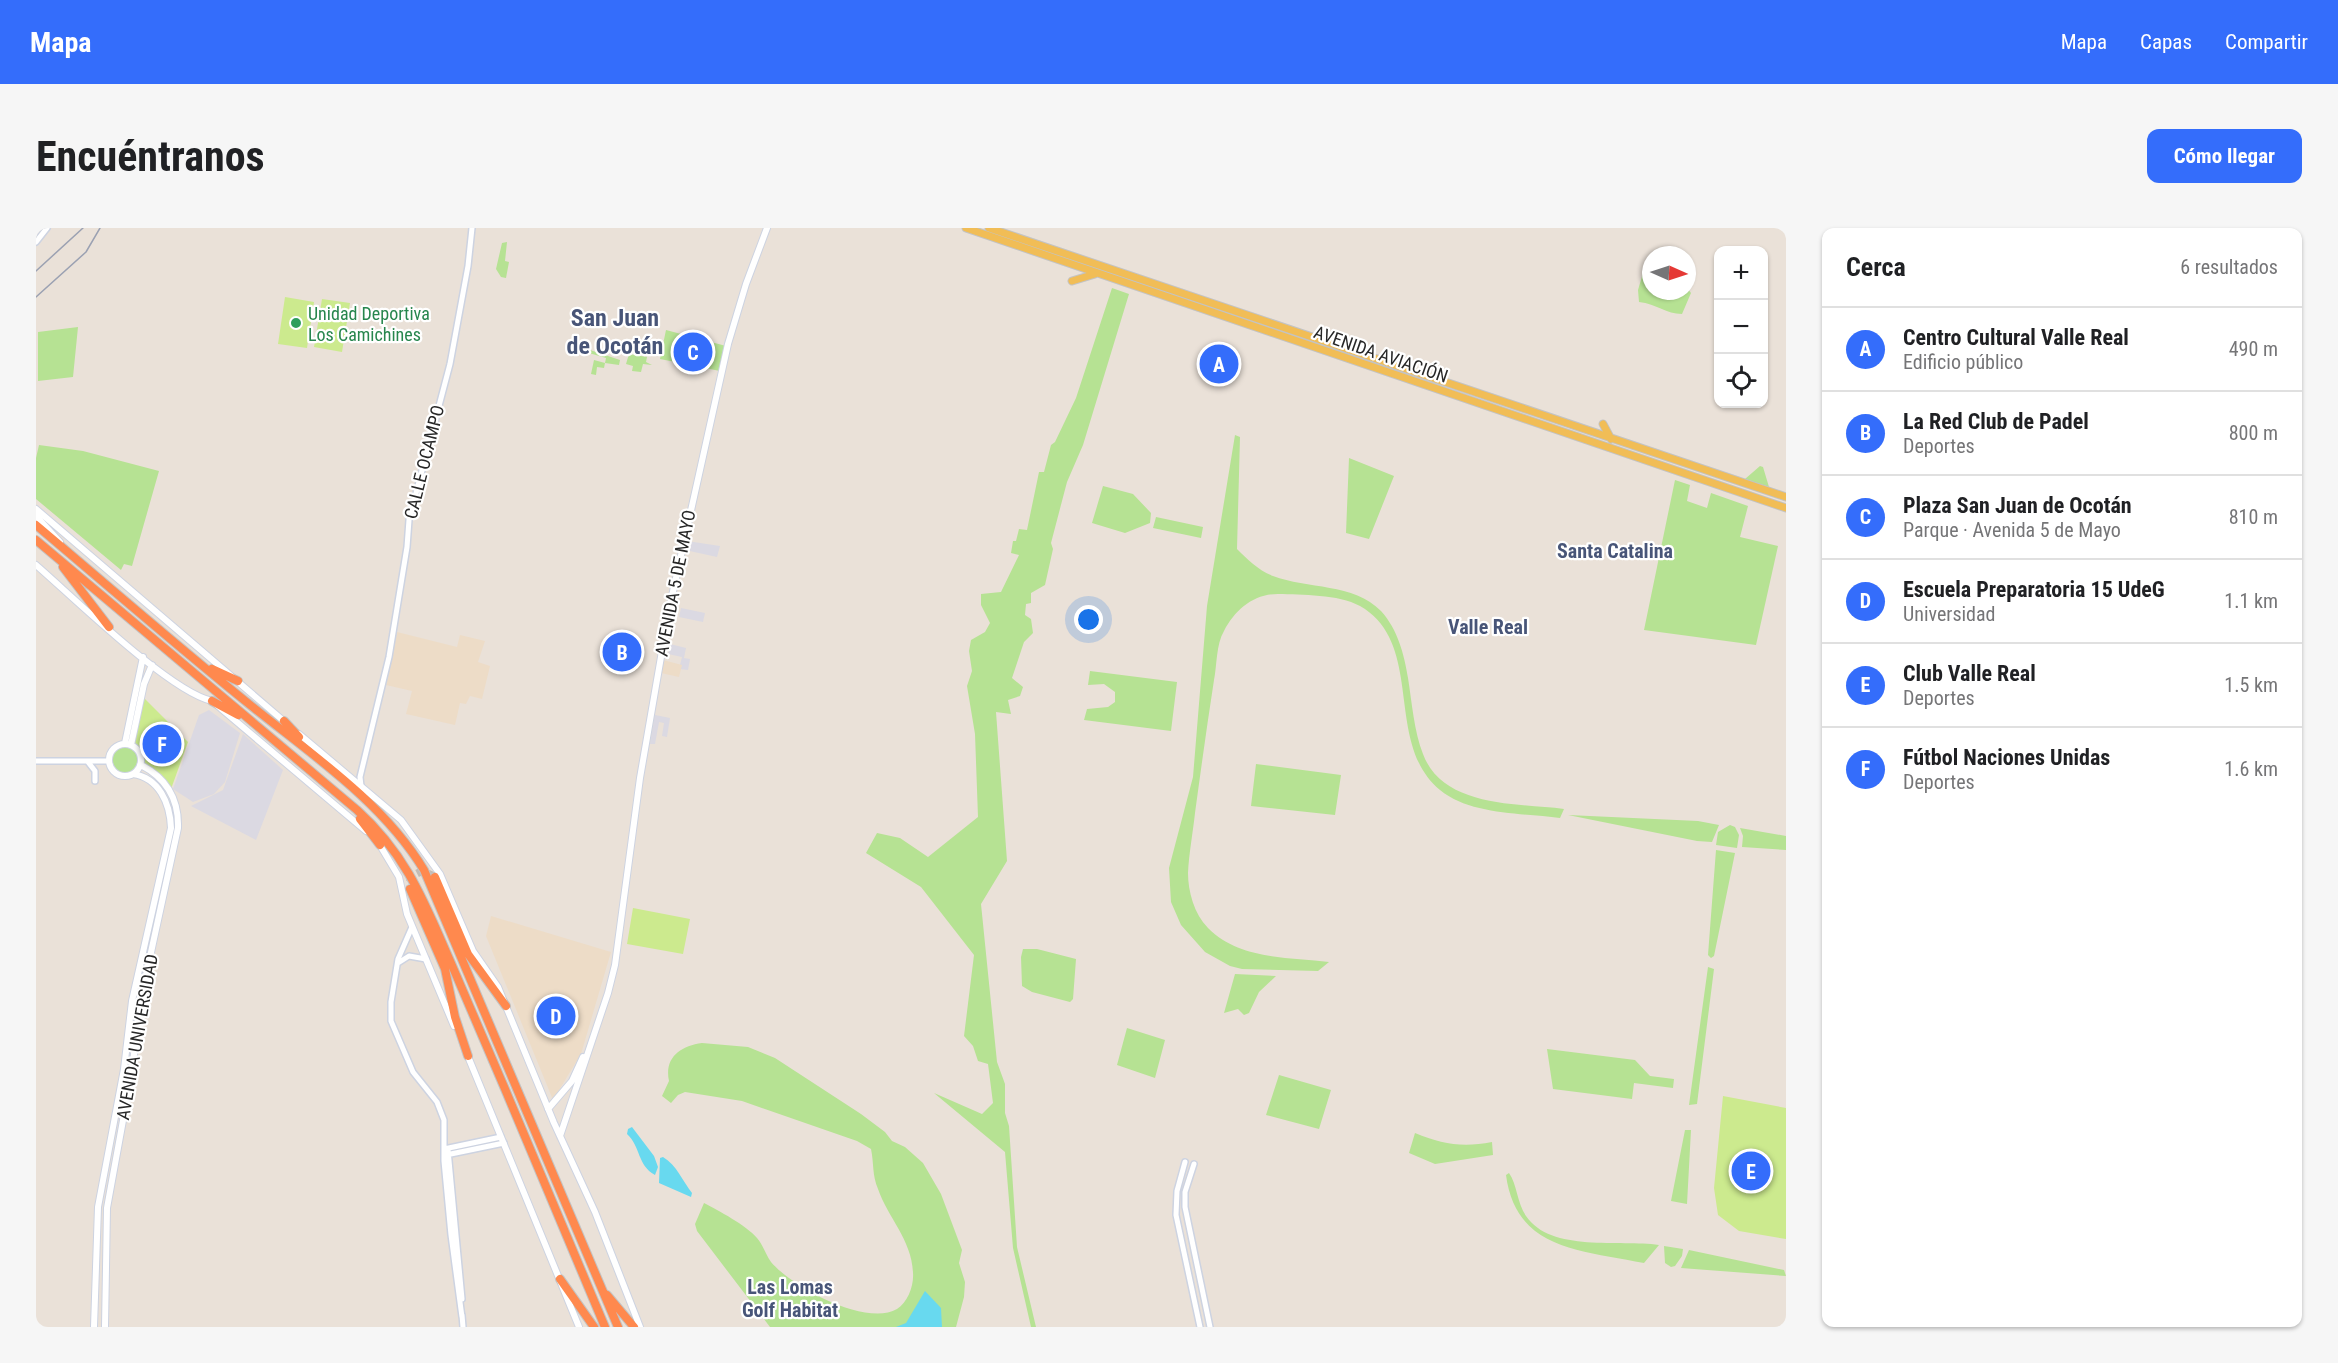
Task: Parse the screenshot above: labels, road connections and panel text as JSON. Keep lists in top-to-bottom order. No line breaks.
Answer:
{"streets":{"main road":["AVENIDA AVIACIÓN","AVENIDA 5 DE MAYO","AVENIDA UNIVERSIDAD"],"street":["CALLE OCAMPO"]},"districts":["San Juan de Ocotán","Santa Catalina","Valle Real","Las Lomas Golf Habitat"],"places":["Unidad Deportiva Los Camichines"],"north":"right","page":{"header":"Mapa","nav":["Mapa","Capas","Compartir"],"buttons":"Cómo llegar","title":"Encuéntranos","heading":["Cerca","6 resultados"],"map_buttons":["+","−"],"list":[{"mark":"A","name":"Centro Cultural Valle Real","note":"Edificio público","value":"490 m"},{"mark":"B","name":"La Red Club de Padel","note":"Deportes","value":"800 m"},{"mark":"C","name":"Plaza San Juan de Ocotán","note":"Parque · Avenida 5 de Mayo","value":"810 m"},{"mark":"D","name":"Escuela Preparatoria 15 UdeG","note":"Universidad","value":"1.1 km"},{"mark":"E","name":"Club Valle Real","note":"Deportes","value":"1.5 km"},{"mark":"F","name":"Fútbol Naciones Unidas","note":"Deportes","value":"1.6 km"}],"pins":["C","A","B","F","D","E"]}}
